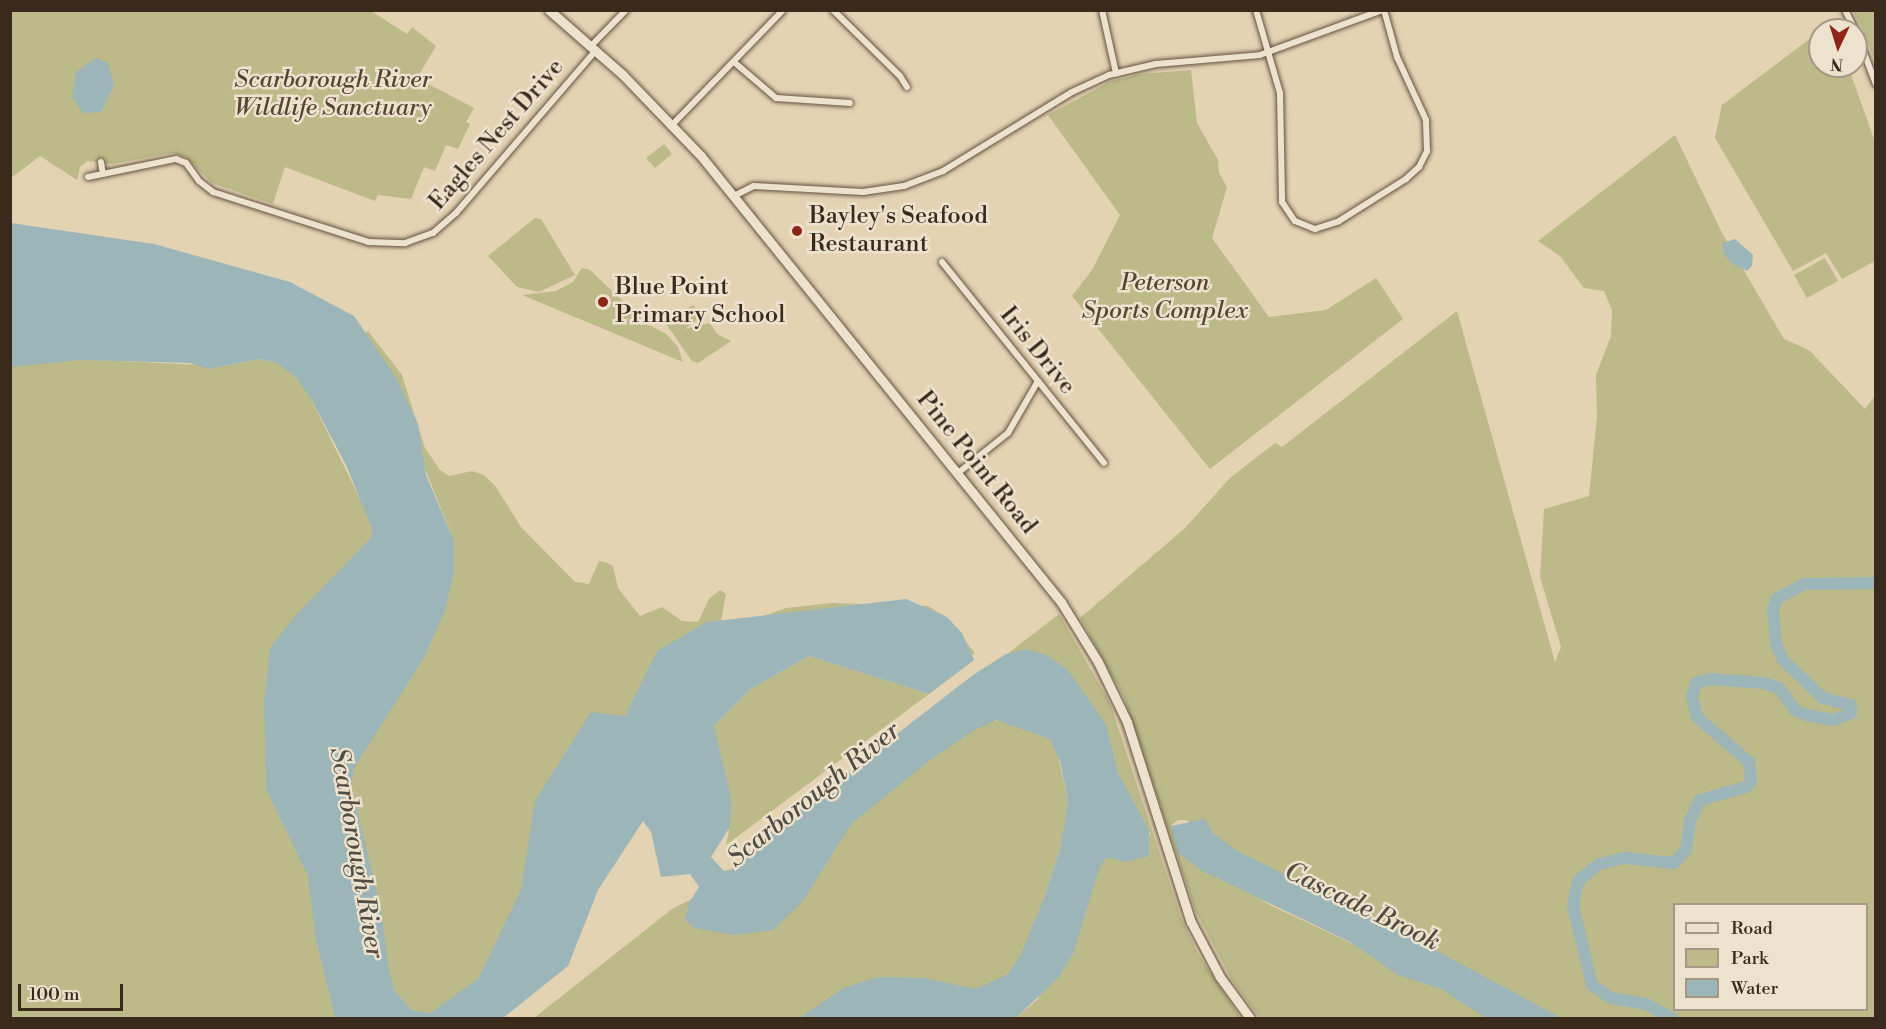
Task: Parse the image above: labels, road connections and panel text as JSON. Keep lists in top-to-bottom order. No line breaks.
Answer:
{"streets":{"main road":["Pine Point Road"],"street":["Eagles Nest Drive","Iris Drive"]},"crossings":[["Eagles Nest Drive","Pine Point Road"]],"water":["Scarborough River","Cascade Brook"],"parks":["Scarborough River Wildlife Sanctuary","Peterson Sports Complex"],"places":["Bayley's Seafood Restaurant","Blue Point Primary School"],"legend":["Road","Park","Water"],"scale_bar":"100 m","north":"bottom"}
